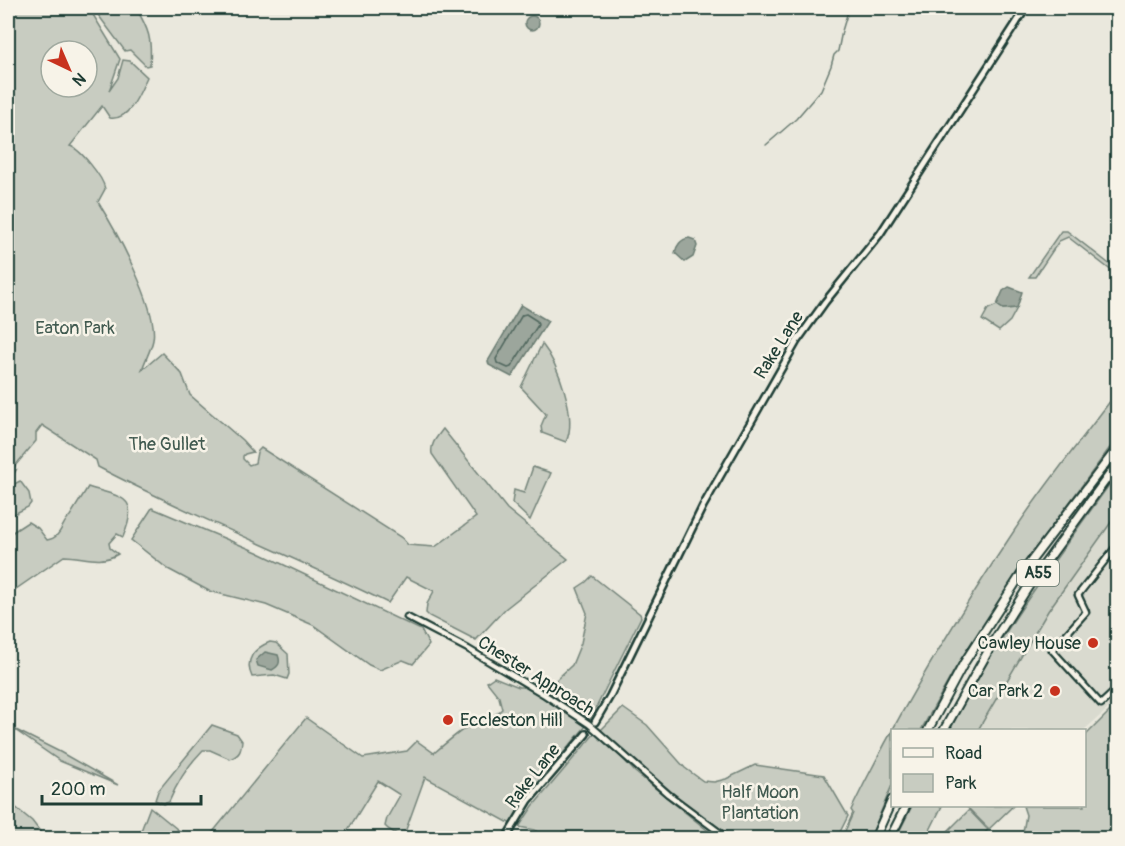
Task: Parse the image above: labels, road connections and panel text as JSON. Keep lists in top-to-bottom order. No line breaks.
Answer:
{"streets":{"highway":["A55"],"street":["Rake Lane","Chester Approach"]},"parks":["Eaton Park","The Gullet","Half Moon Plantation"],"places":["Cawley House","Car Park 2","Eccleston Hill"],"legend":["Road","Park"],"scale_bar":"200 m","north":"bottom right"}
